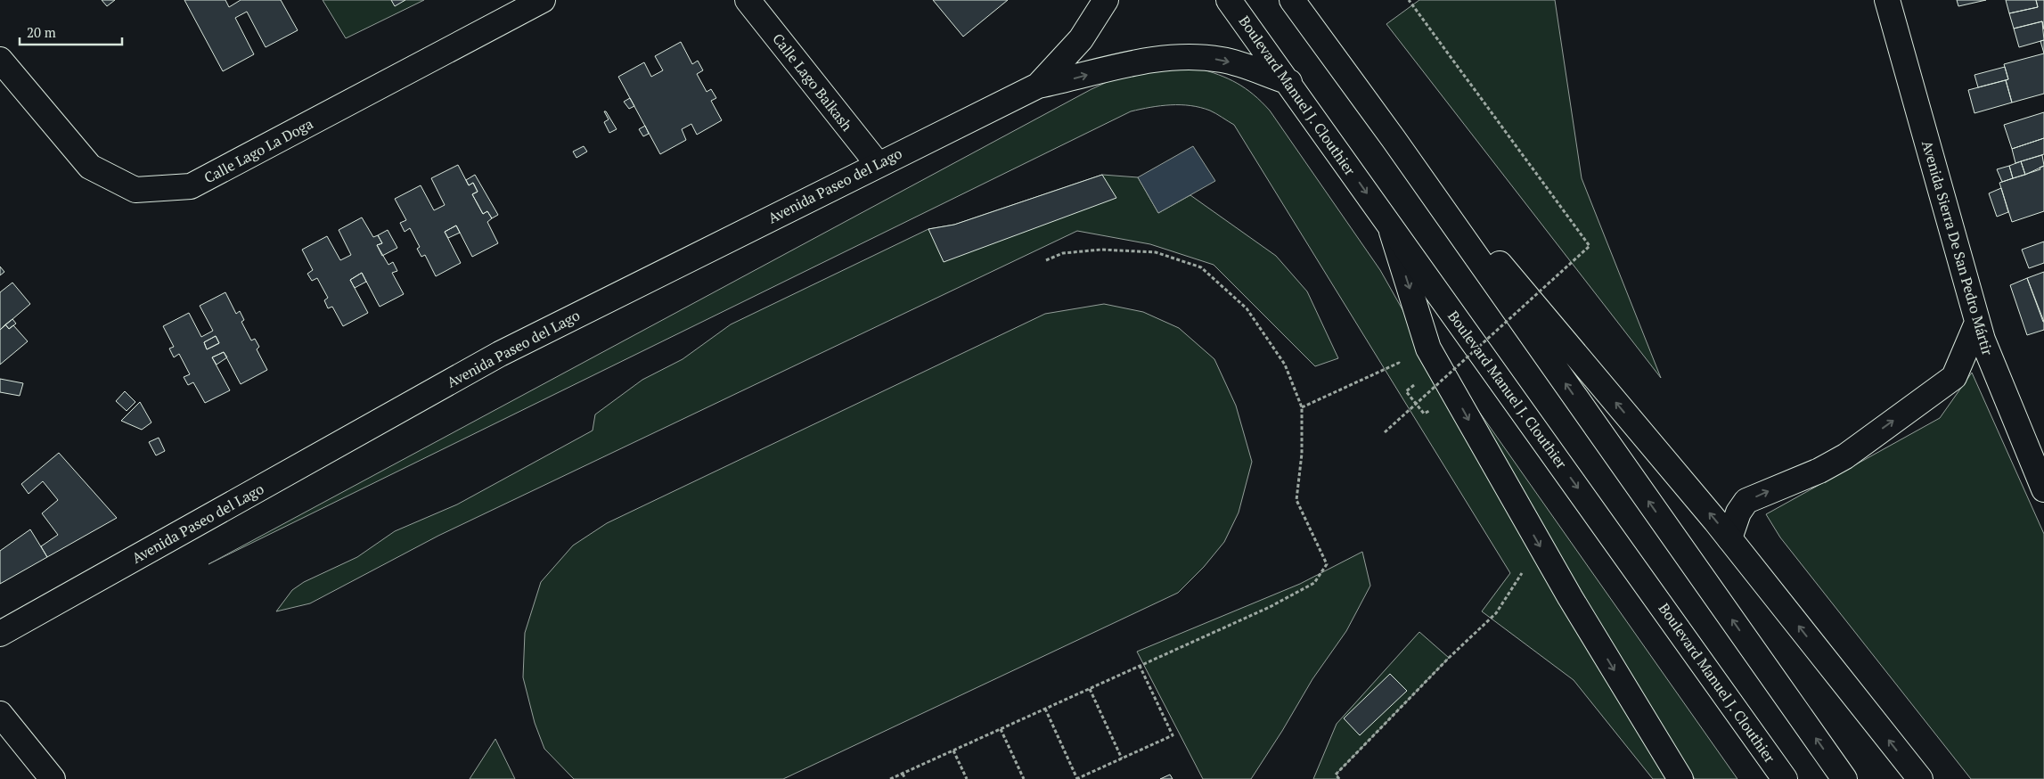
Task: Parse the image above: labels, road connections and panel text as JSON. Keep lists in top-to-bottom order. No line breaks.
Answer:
{"streets":{"main road":["Calle Lago Balkash","Boulevard Manuel J. Clouthier","Calle Lago La Doga","Avenida Paseo del Lago","Avenida Sierra De San Pedro Mártir"]},"crossings":[["Calle Lago Balkash","Avenida Paseo del Lago"]],"scale_bar":"20 m"}
